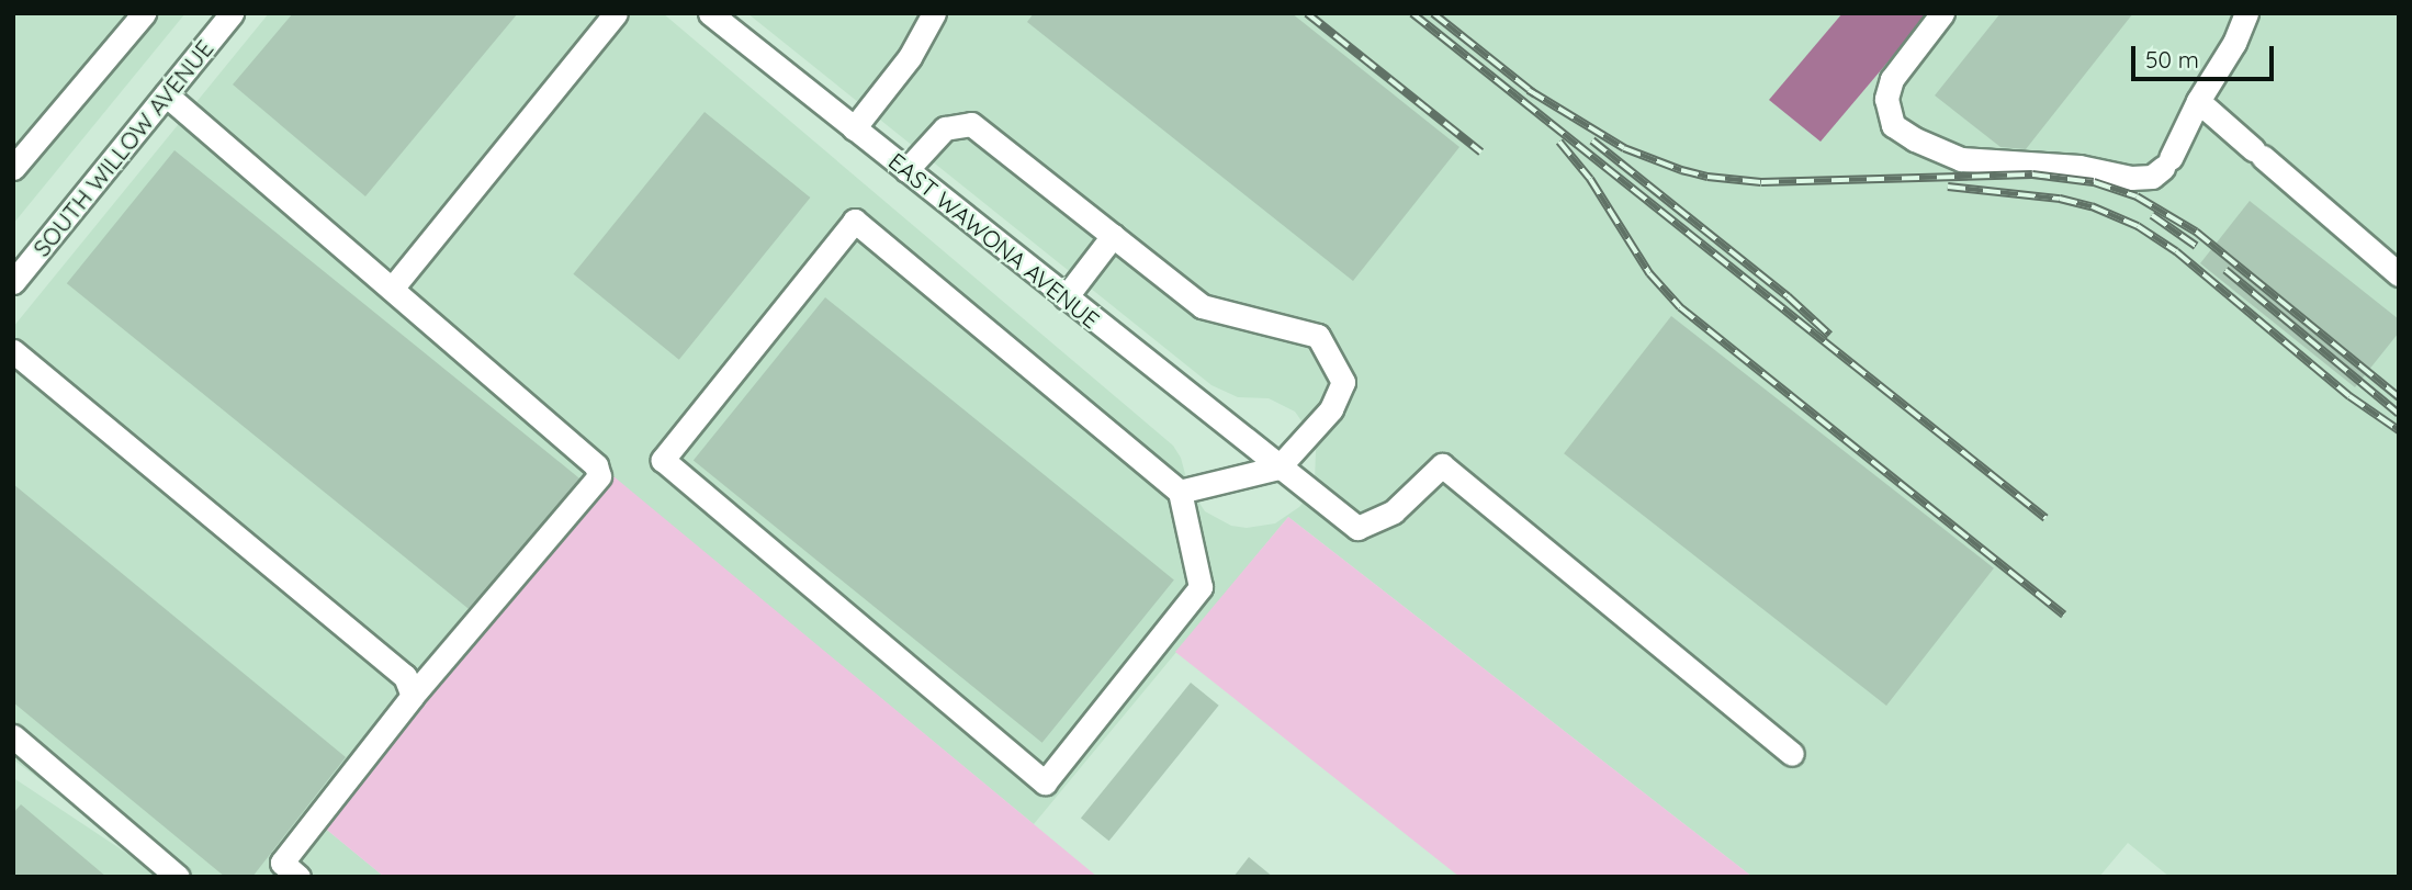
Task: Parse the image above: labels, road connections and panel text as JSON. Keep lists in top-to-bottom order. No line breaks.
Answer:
{"streets":{"street":["SOUTH WILLOW AVENUE","EAST WAWONA AVENUE"]},"scale_bar":"50 m"}
